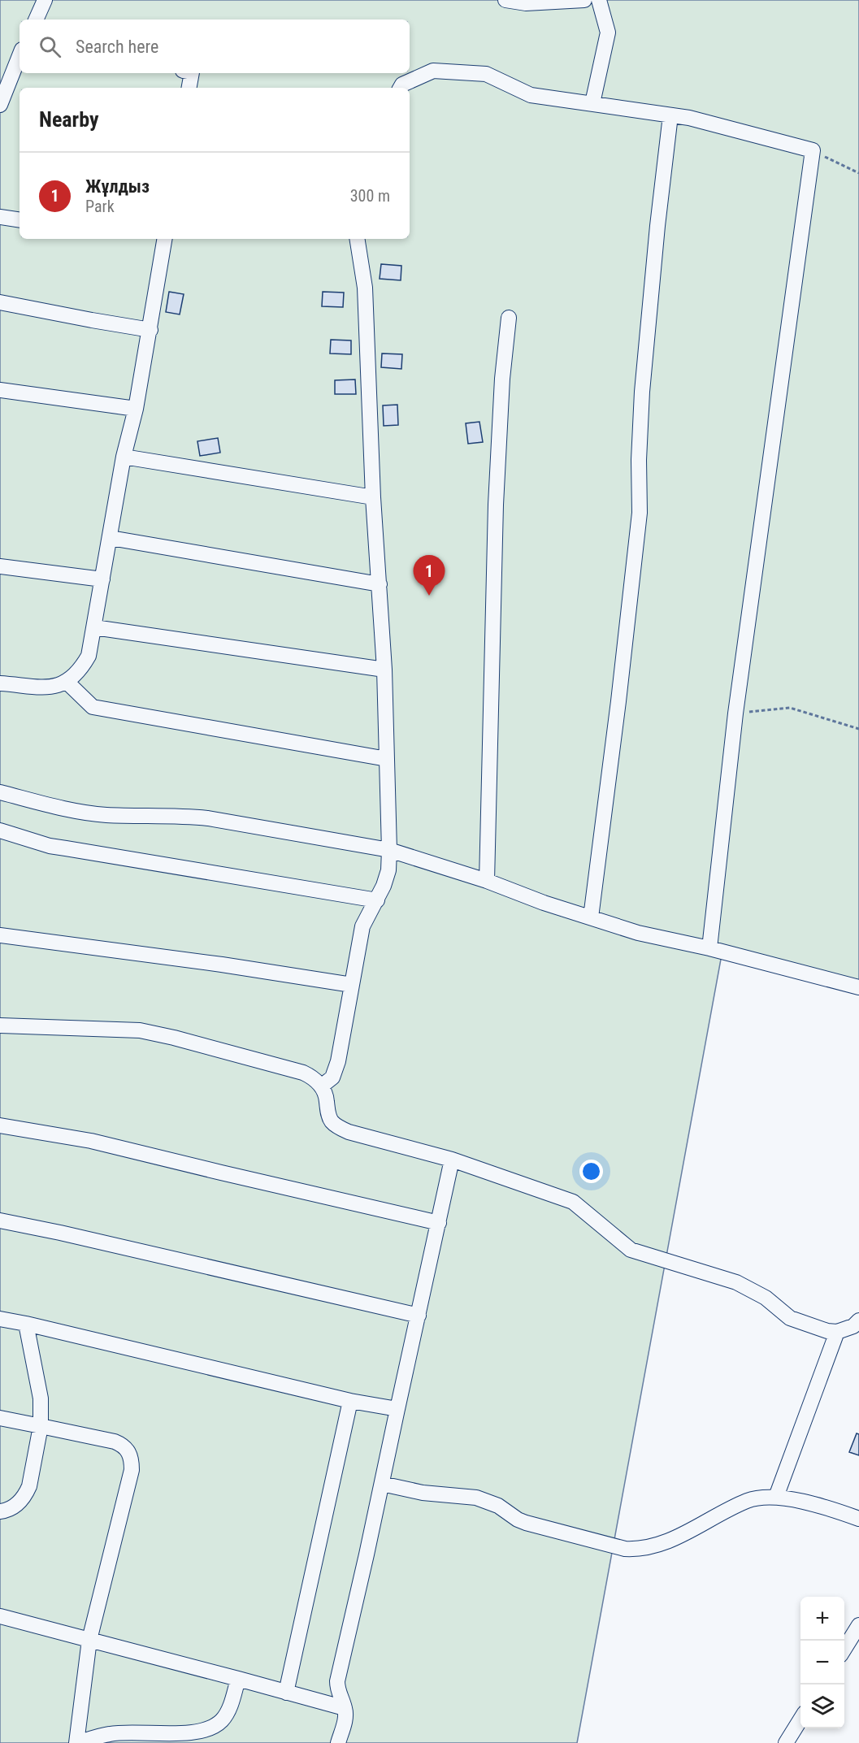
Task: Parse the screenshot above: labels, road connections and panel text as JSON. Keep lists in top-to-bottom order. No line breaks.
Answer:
{"page":{"search":"Search here","heading":"Nearby","list":[{"mark":"1","name":"Жұлдыз","note":"Park","value":"300 m"}],"pins":"1","map_buttons":["+","−"]}}
